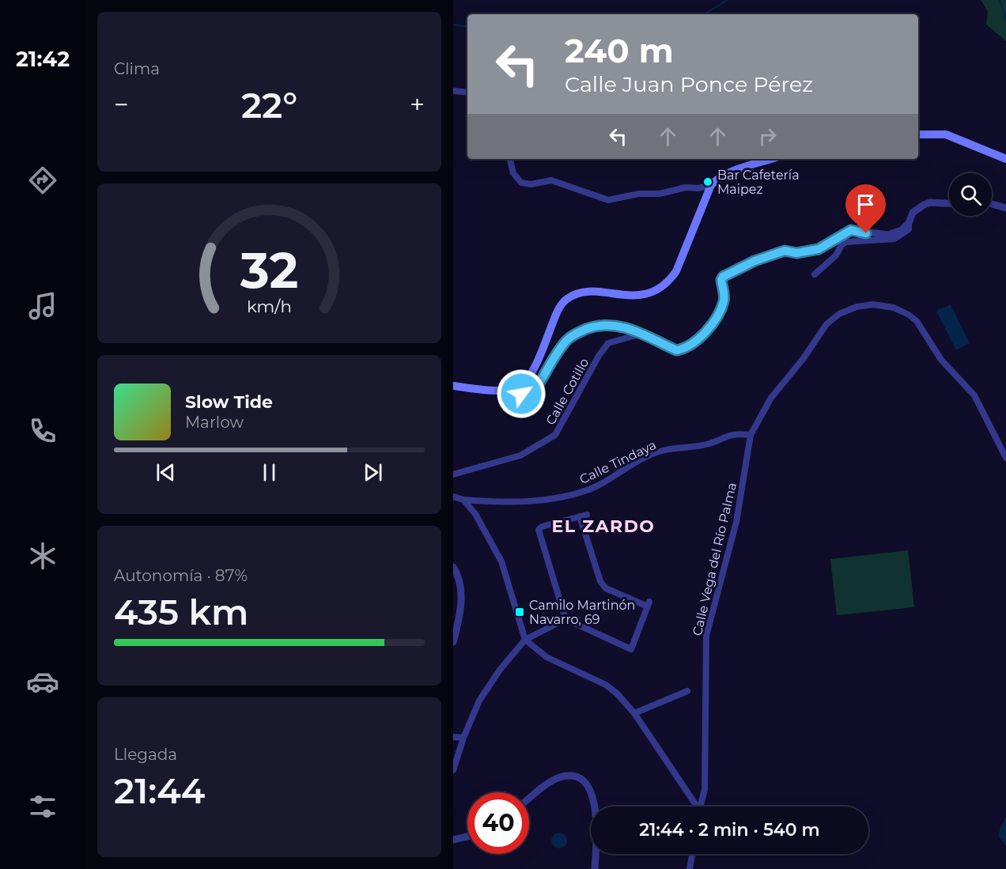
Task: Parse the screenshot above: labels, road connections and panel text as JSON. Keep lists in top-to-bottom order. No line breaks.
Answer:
{"streets":{"street":["Calle Cotillo","Calle Tindaya","Calle Vega del Río Palma"]},"crossings":[["Calle Tindaya","Calle Vega del Río Palma"]],"districts":["EL ZARDO"],"places":{"other":["Bar Cafetería Maipez"],"transit":["Camilo Martinón Navarro, 69"]},"page":{"tabs":"21:42","tile":["Clima",["Autonomía · 87%","435 km"],["Llegada","21:44"]],"turn":["240 m","Calle Juan Ponce Pérez"],"heat":["−","22°","+"],"song":["Slow Tide","Marlow"],"limit":"40","trip":"21:44 · 2 min · 540 m","gauge":["32","km/h"]}}
